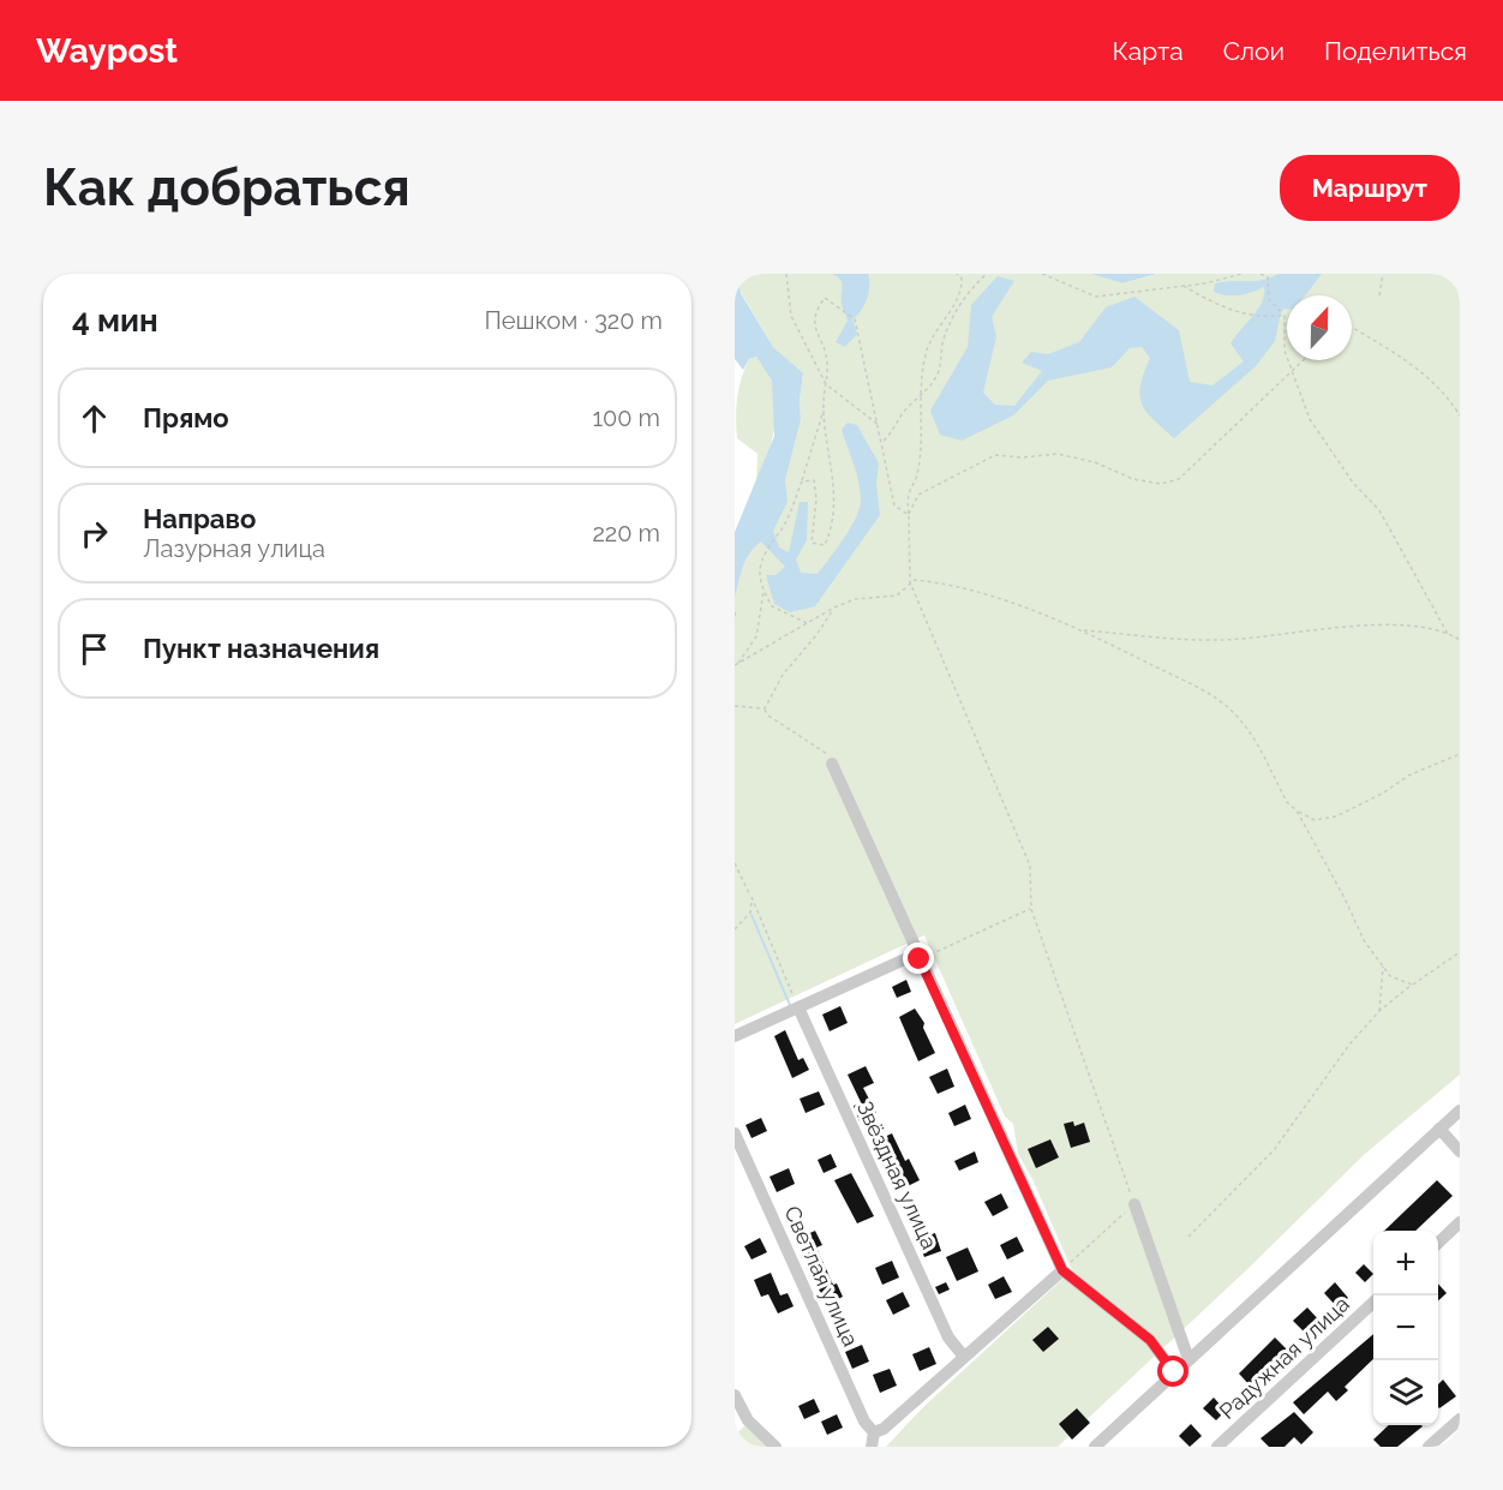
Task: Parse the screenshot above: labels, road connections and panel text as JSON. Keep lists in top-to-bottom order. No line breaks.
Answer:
{"streets":{"street":["Звёздная улица","Светлая улица","Радужная улица"]},"north":"top","page":{"header":"Waypost","nav":["Карта","Слои","Поделиться"],"buttons":"Маршрут","title":"Как добраться","heading":["4 мин","Пешком · 320 m"],"list":[["Прямо","100 m"],["Направо","Лазурная улица","220 m"],"Пункт назначения"],"map_buttons":["+","−"]}}
